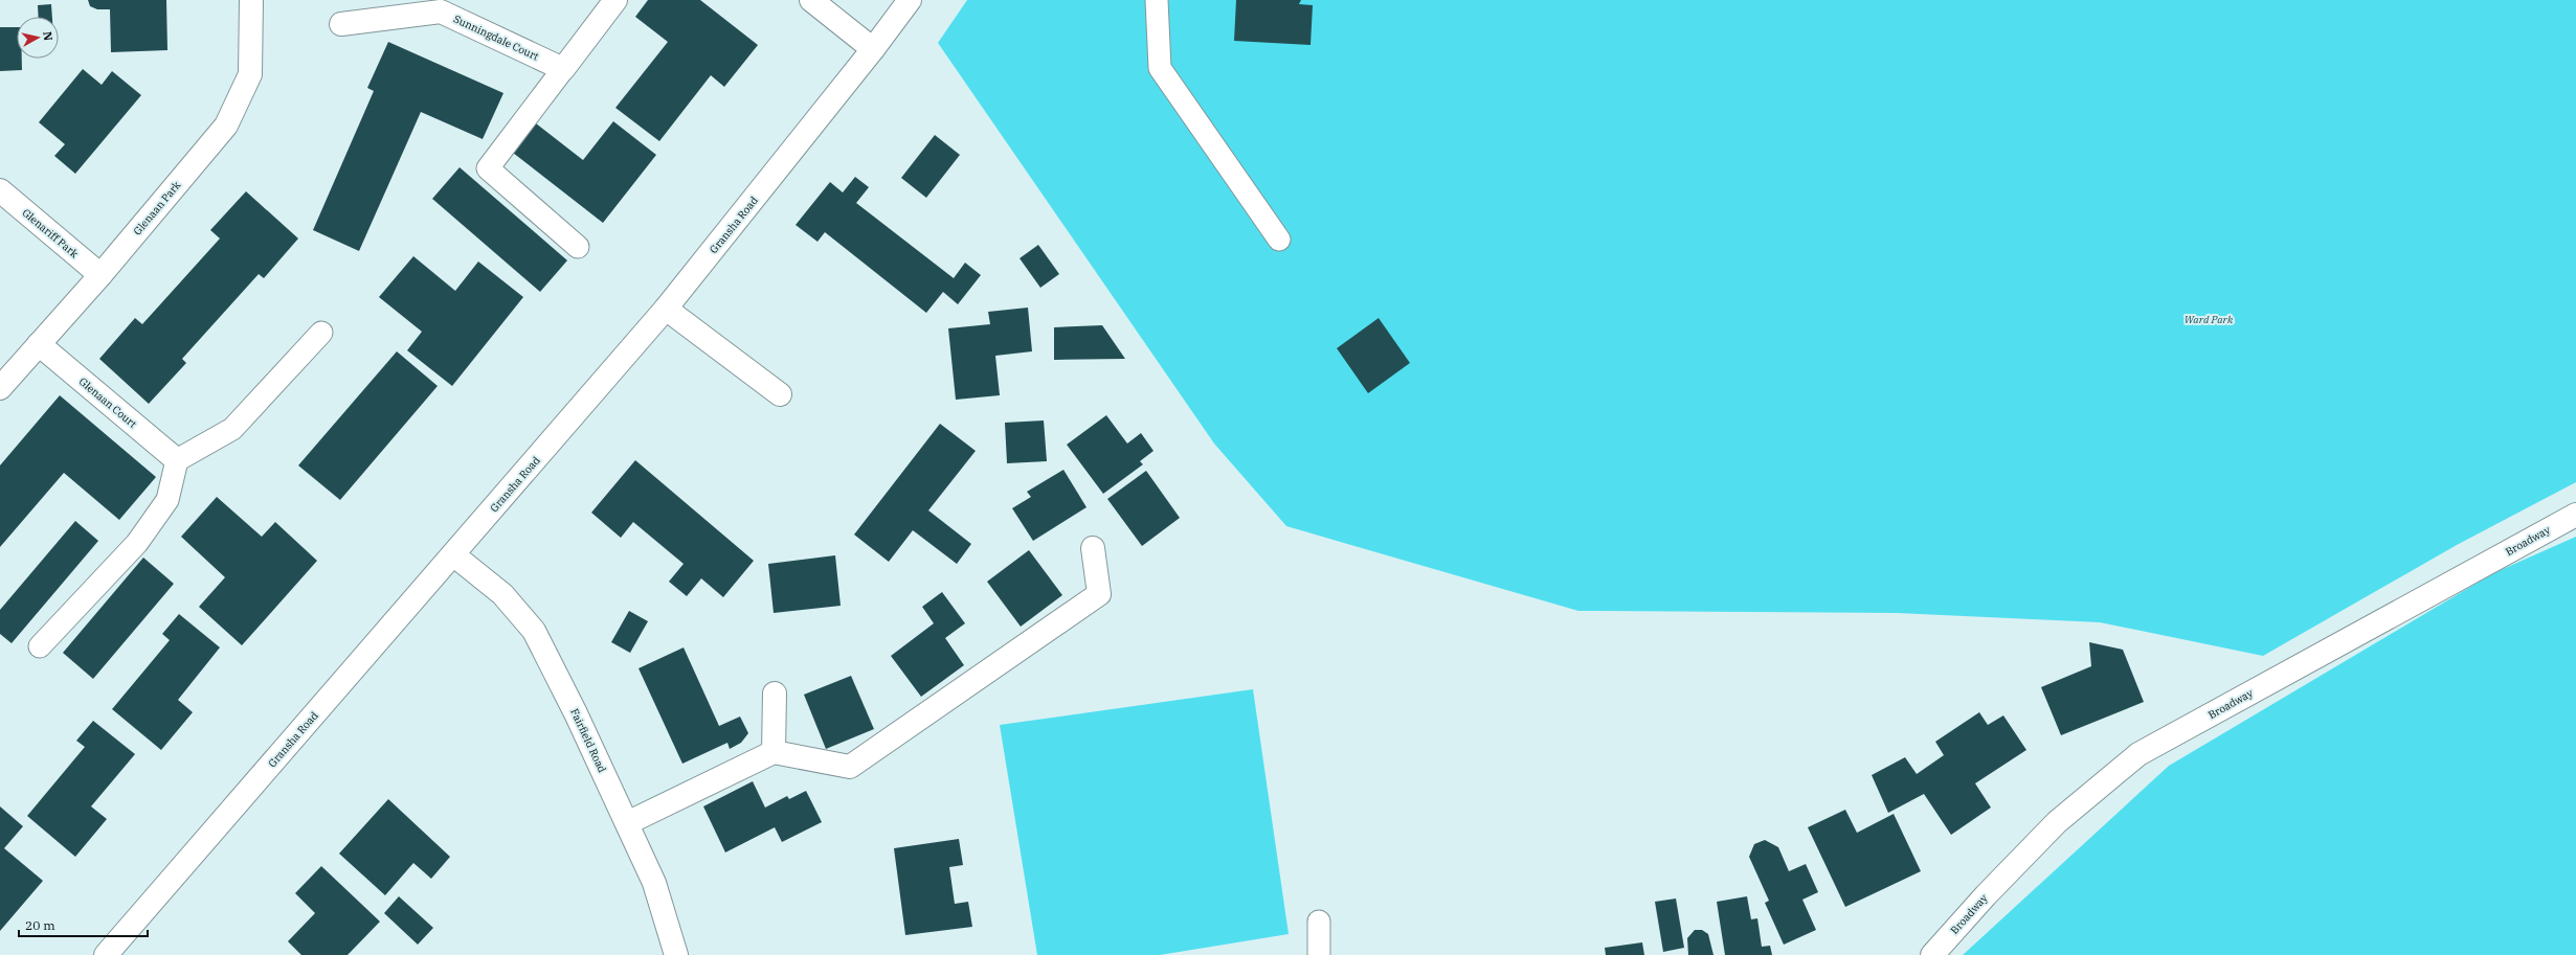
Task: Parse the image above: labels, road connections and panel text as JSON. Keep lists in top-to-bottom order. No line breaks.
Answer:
{"streets":{"street":["Sunningdale Court","Glenaan Park","Gransha Road","Glenariff Park","Glenaan Court","Broadway","Fairfield Road"]},"crossings":[["Glenaan Park","Glenariff Park"],["Glenaan Park","Glenaan Court"],["Gransha Road","Fairfield Road"]],"parks":["Ward Park"],"scale_bar":"20 m","north":"right"}
